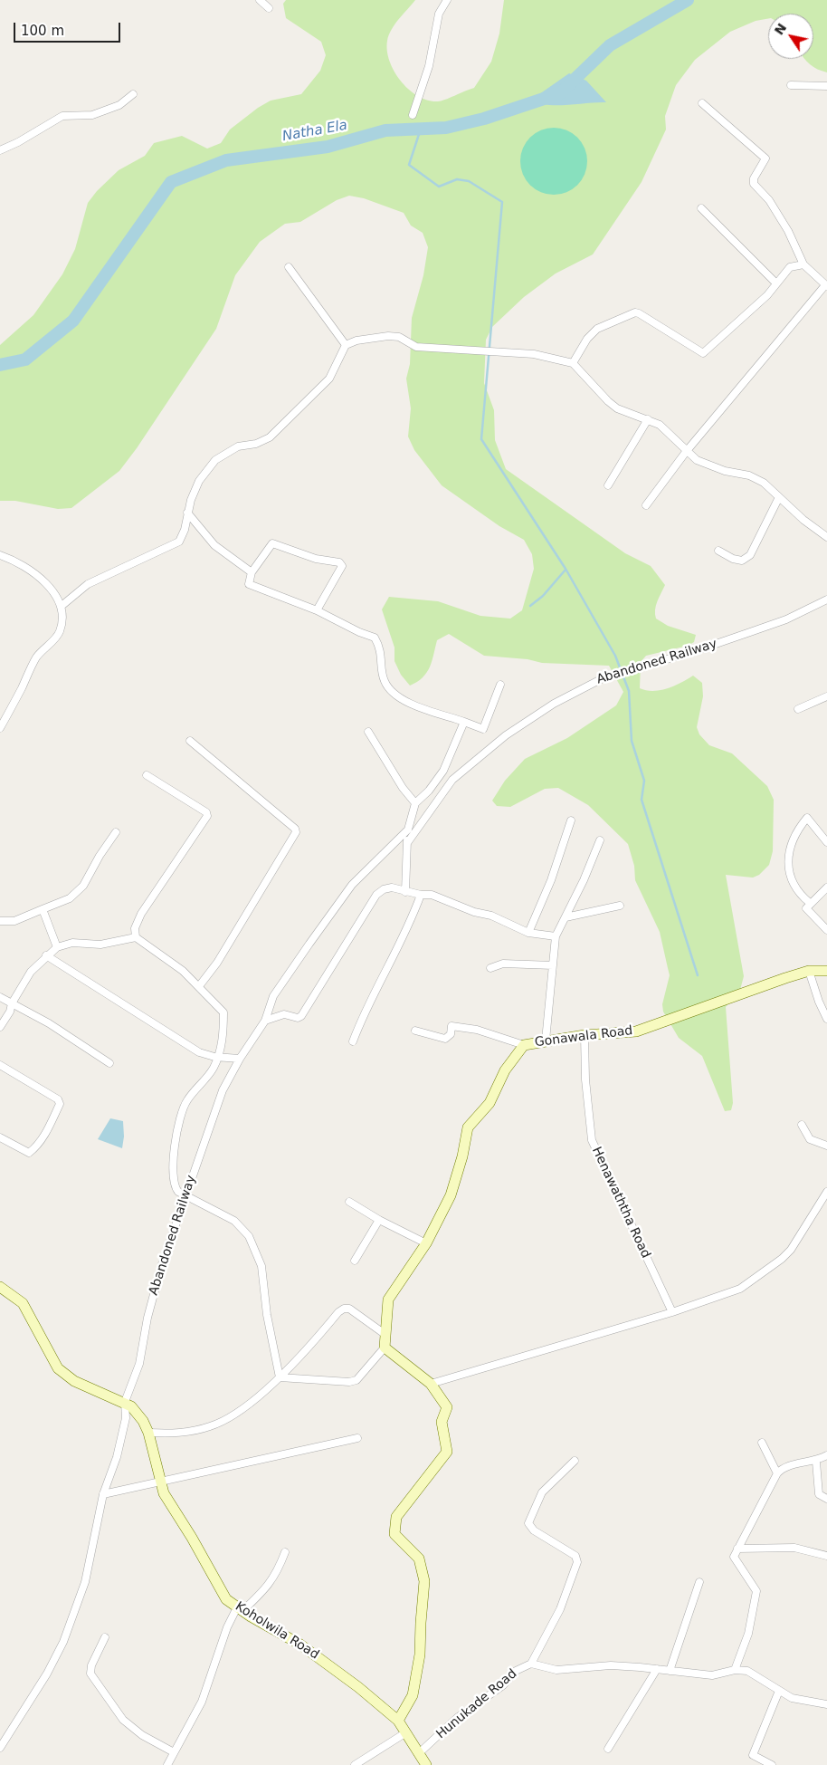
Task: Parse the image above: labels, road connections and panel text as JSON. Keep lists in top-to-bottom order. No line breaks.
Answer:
{"streets":{"street":["Abandoned Railway","Gonawala Road","Henawaththa Road","Koholwila Road","Hunukade Road"]},"crossings":[["Abandoned Railway","Koholwila Road"],["Gonawala Road","Henawaththa Road"],["Koholwila Road","Hunukade Road"]],"water":["Natha Ela"],"scale_bar":"100 m","north":"top left"}
